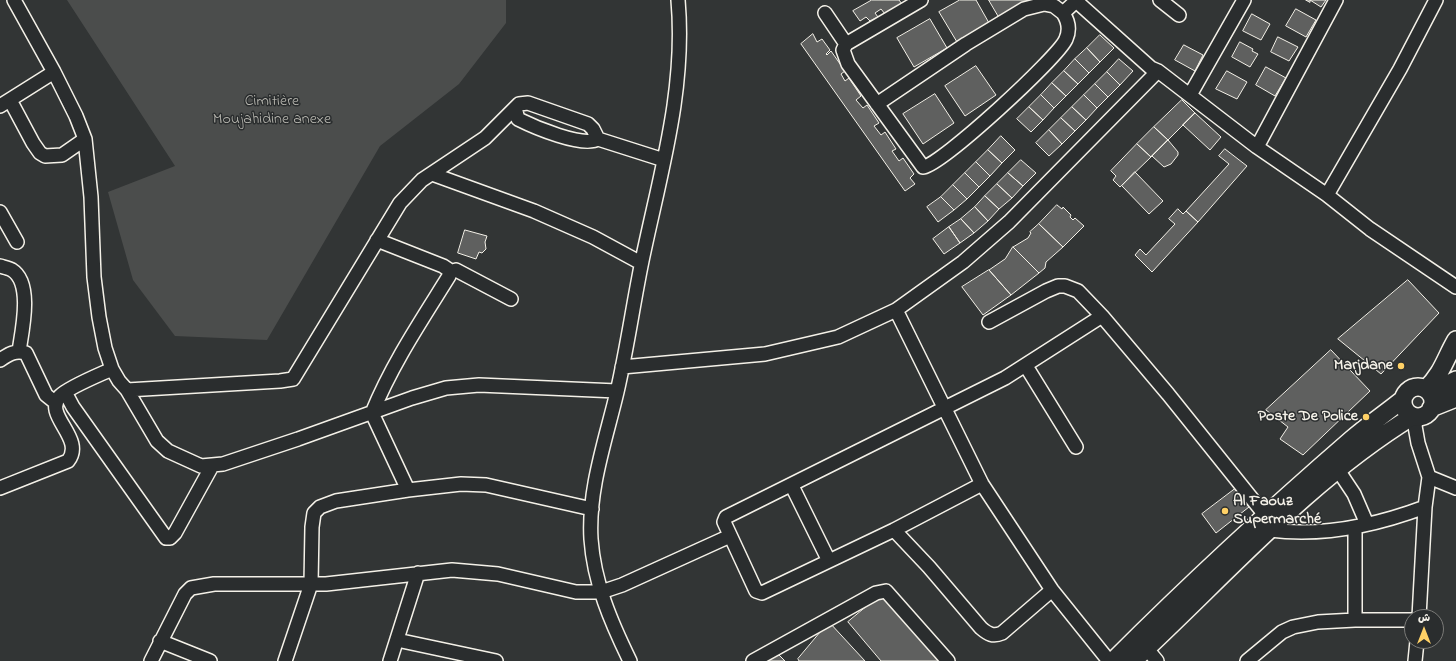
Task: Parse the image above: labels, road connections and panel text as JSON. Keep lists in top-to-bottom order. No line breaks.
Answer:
{"parks":["Cimitière Moujahidine anexe"],"places":["Marjdane","Poste De Police","Al Faouz Supermarché"],"north":"top"}
